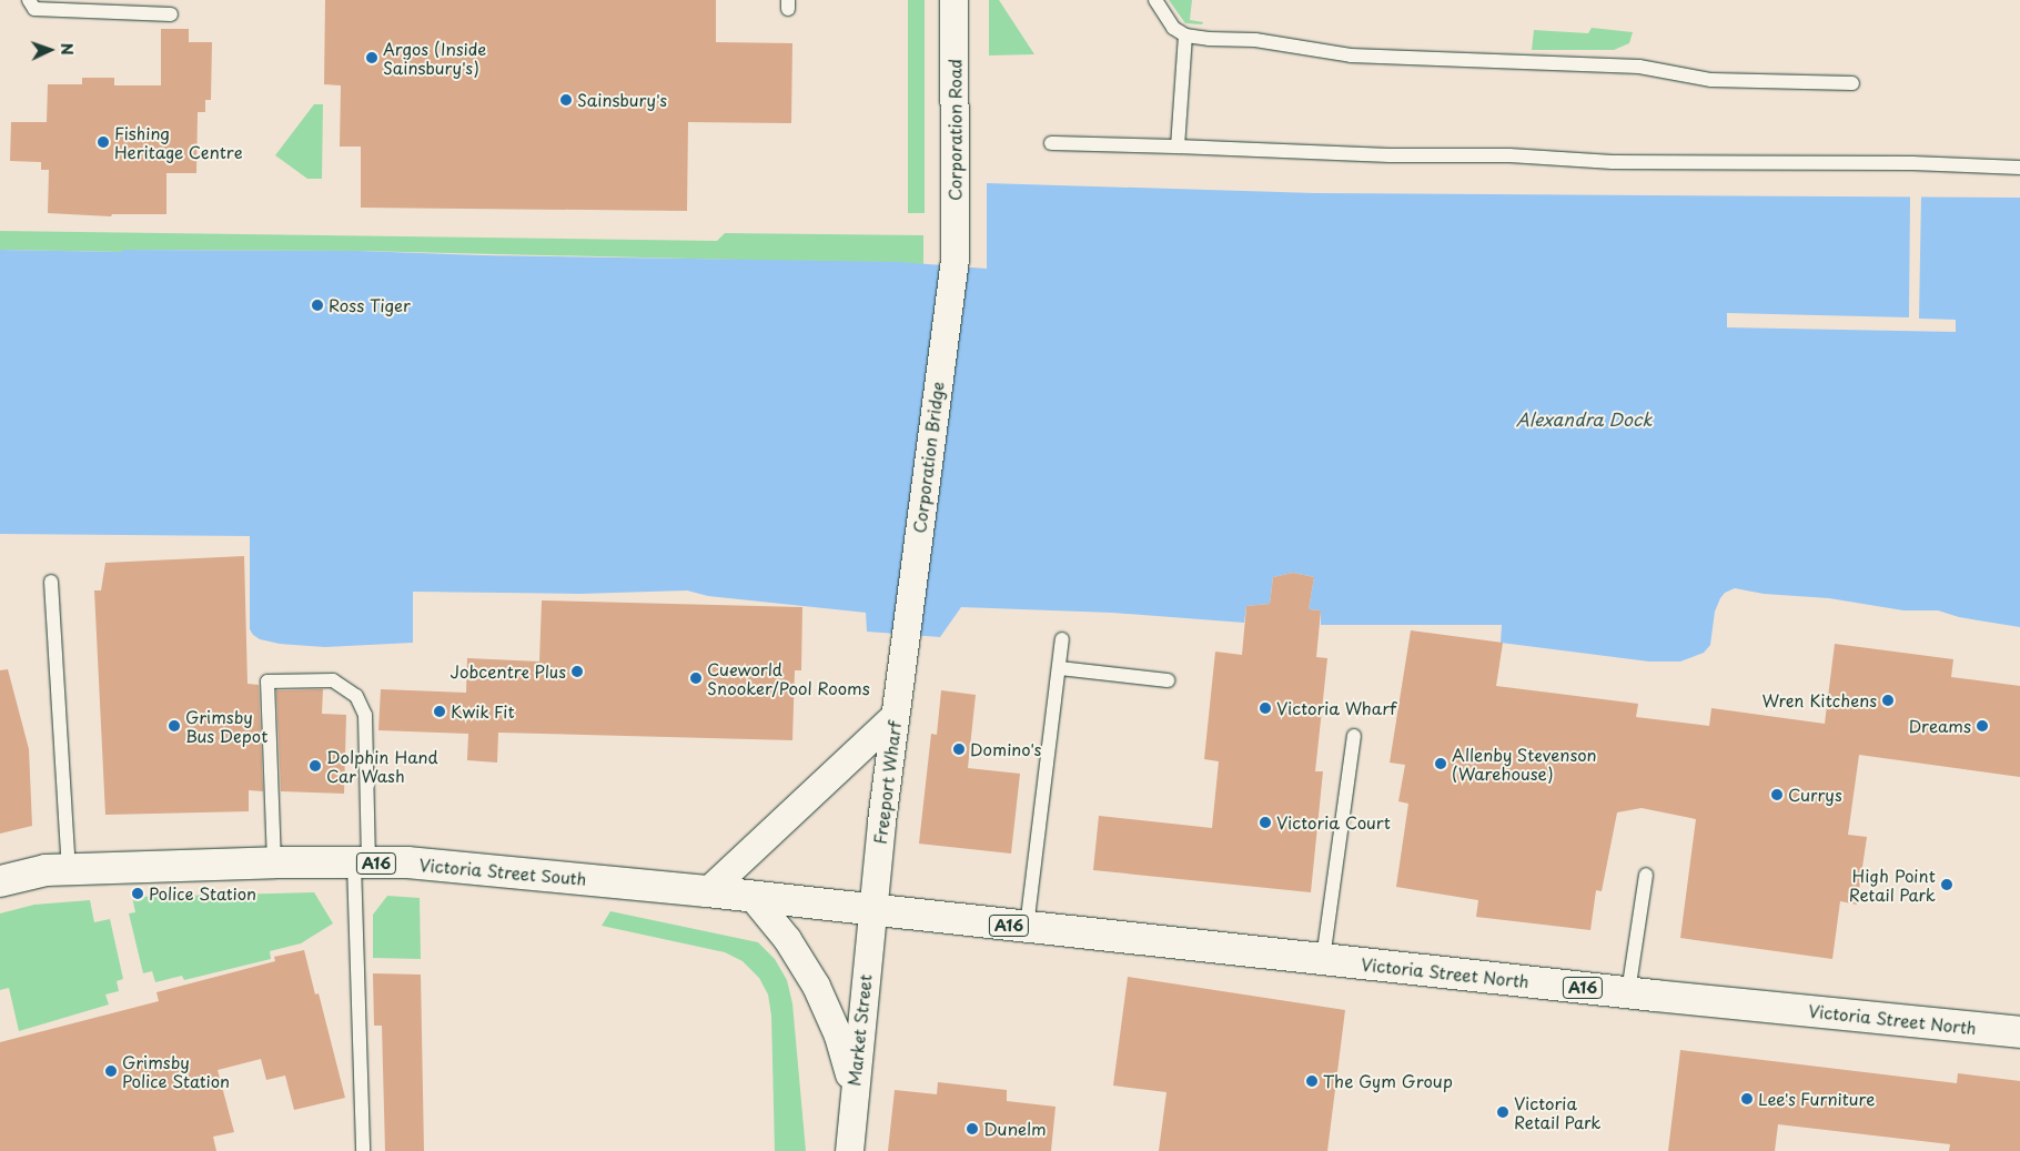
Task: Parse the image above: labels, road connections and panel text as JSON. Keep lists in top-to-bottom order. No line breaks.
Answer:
{"streets":{"highway":["A16","Victoria Street South","Victoria Street North"],"street":["Corporation Road","Corporation Bridge","Freeport Wharf","Market Street"]},"crossings":[["Corporation Road","Corporation Bridge"],["Corporation Bridge","Freeport Wharf"],["Freeport Wharf","Victoria Street South"],["Freeport Wharf","Victoria Street North"],["Freeport Wharf","Market Street"],["Victoria Street South","Victoria Street North"],["Victoria Street South","Market Street"],["Victoria Street North","Market Street"]],"water":["Alexandra Dock"],"places":["Argos (Inside Sainsbury's)","Sainsbury's","Fishing Heritage Centre","Ross Tiger","Jobcentre Plus","Cueworld Snooker/Pool Rooms","Wren Kitchens","Victoria Wharf","Kwik Fit","Grimsby Bus Depot","Dreams","Domino's","Allenby Stevenson (Warehouse)","Dolphin Hand Car Wash","Currys","Victoria Court","High Point Retail Park","Police Station","Grimsby Police Station","The Gym Group","Lee's Furniture","Victoria Retail Park","Dunelm"],"north":"right"}
